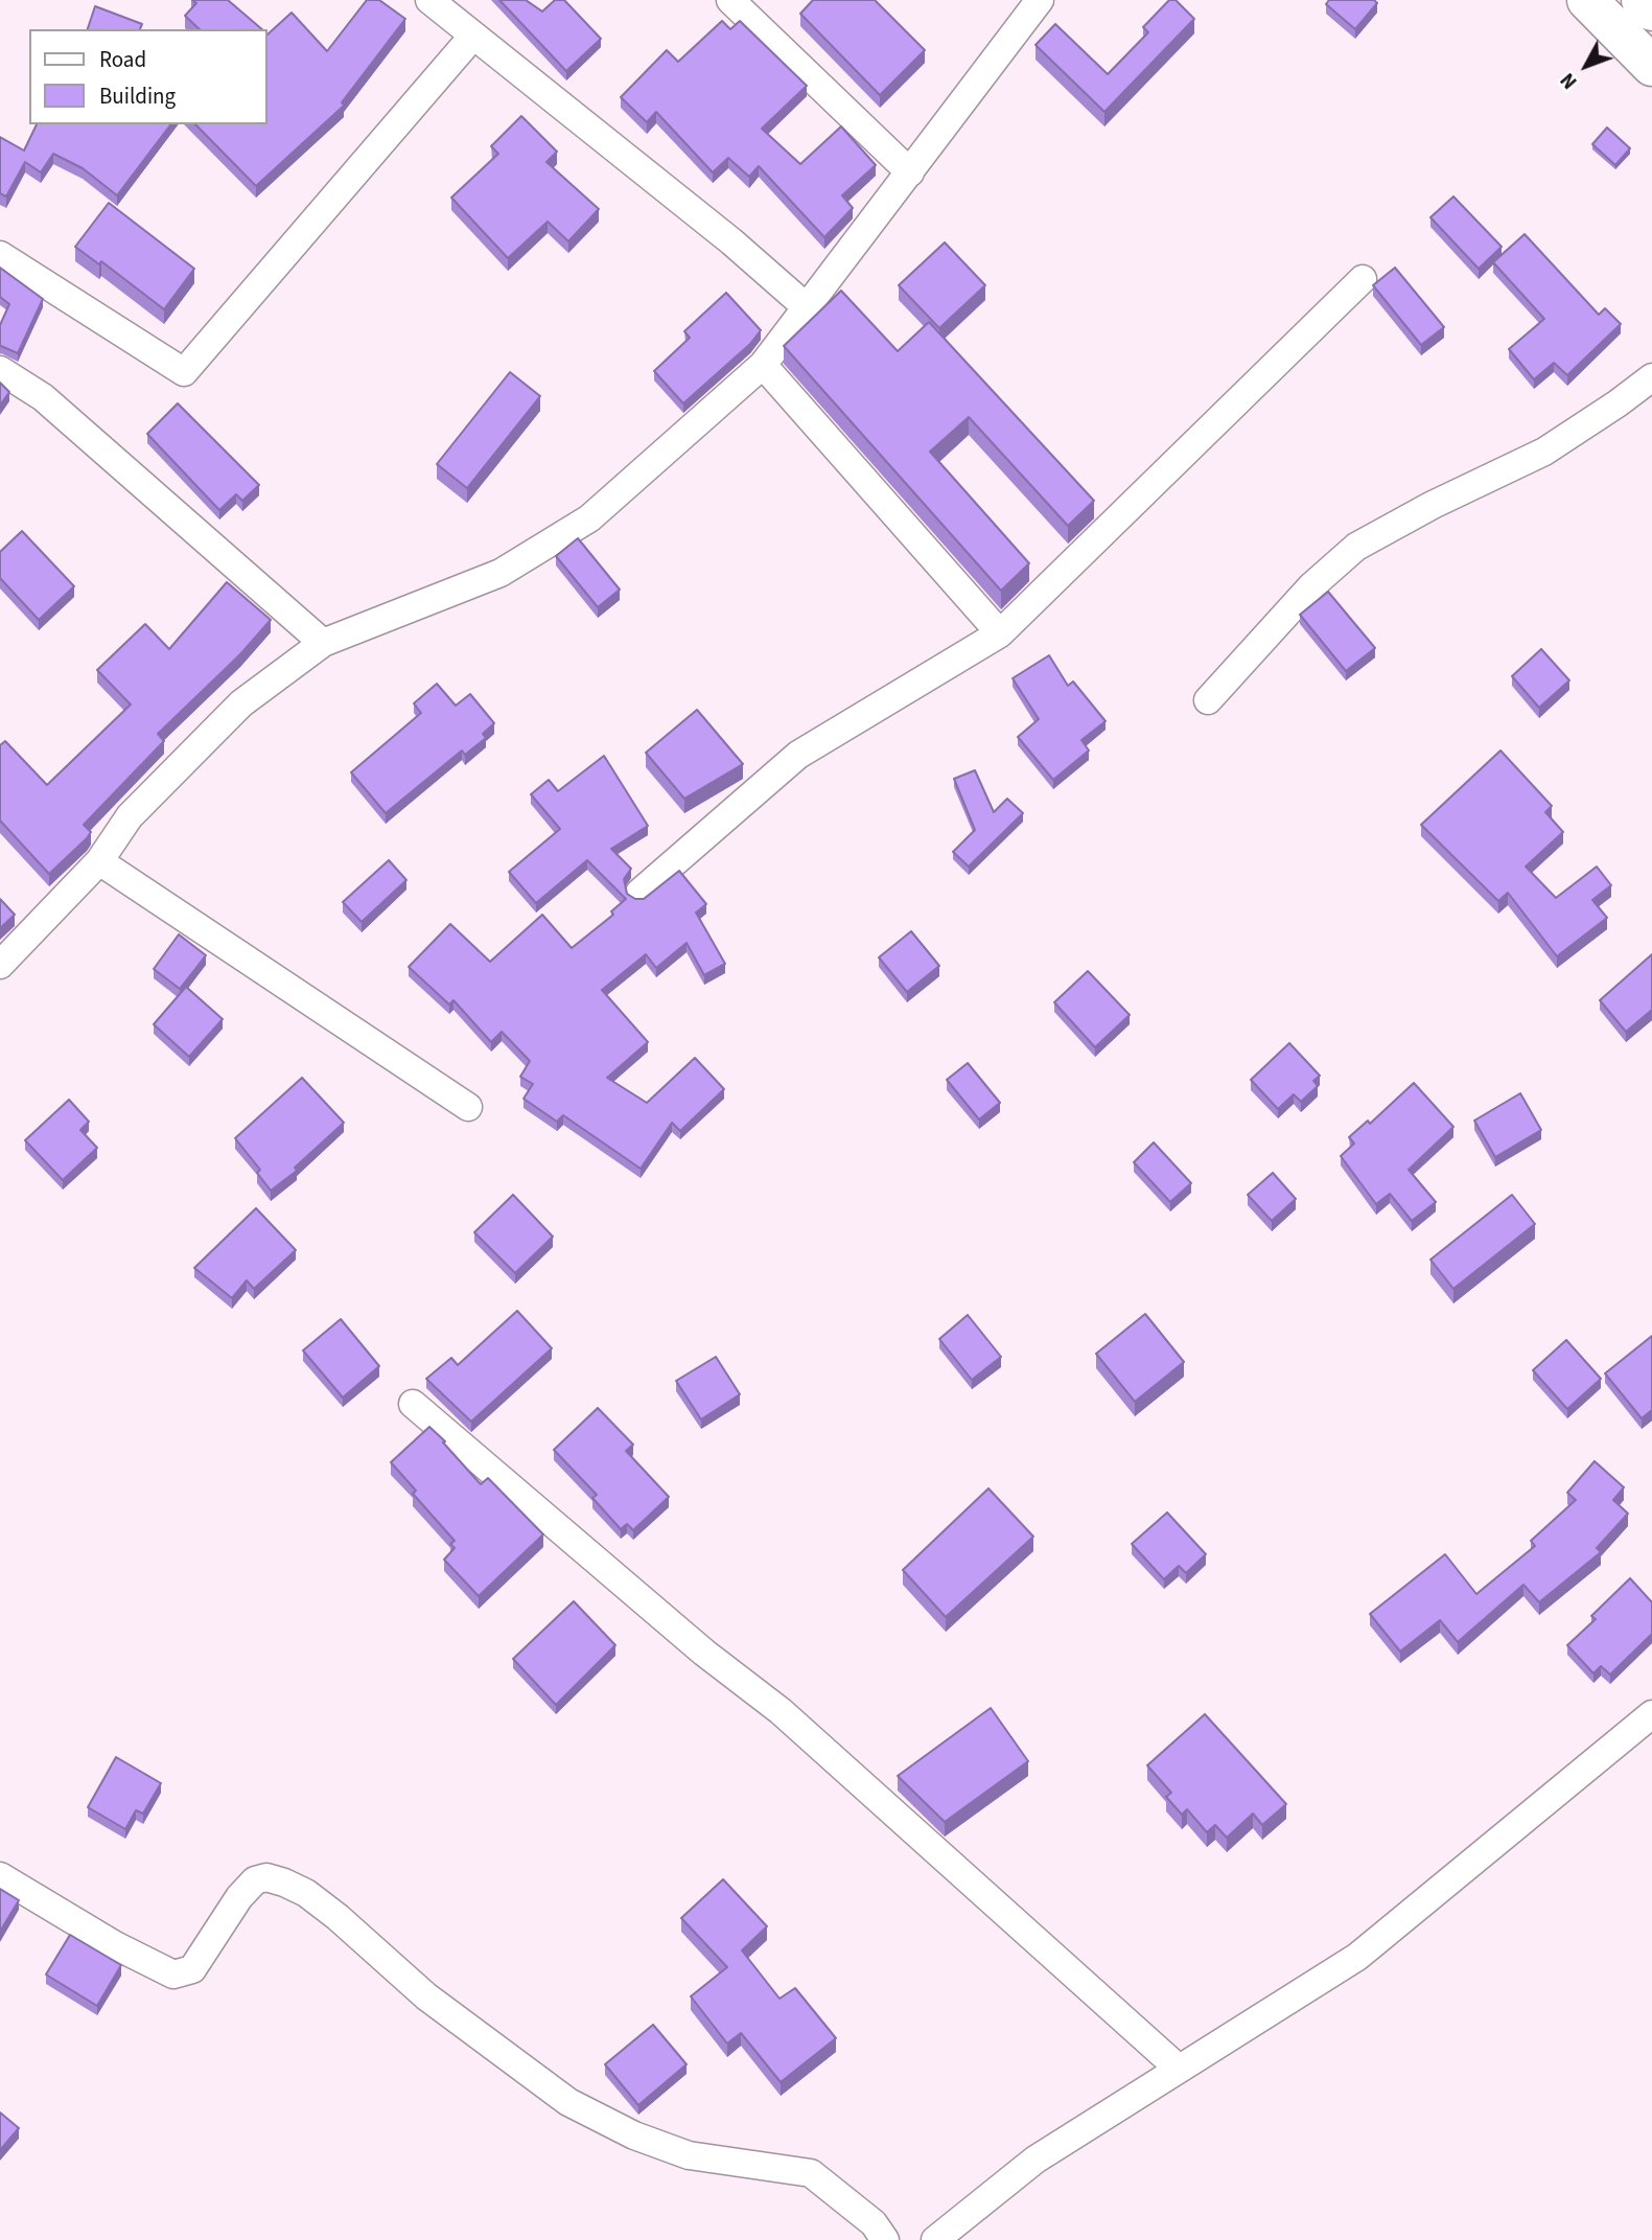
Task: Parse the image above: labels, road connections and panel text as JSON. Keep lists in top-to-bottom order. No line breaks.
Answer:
{"legend":["Road","Building"],"north":"bottom left"}
